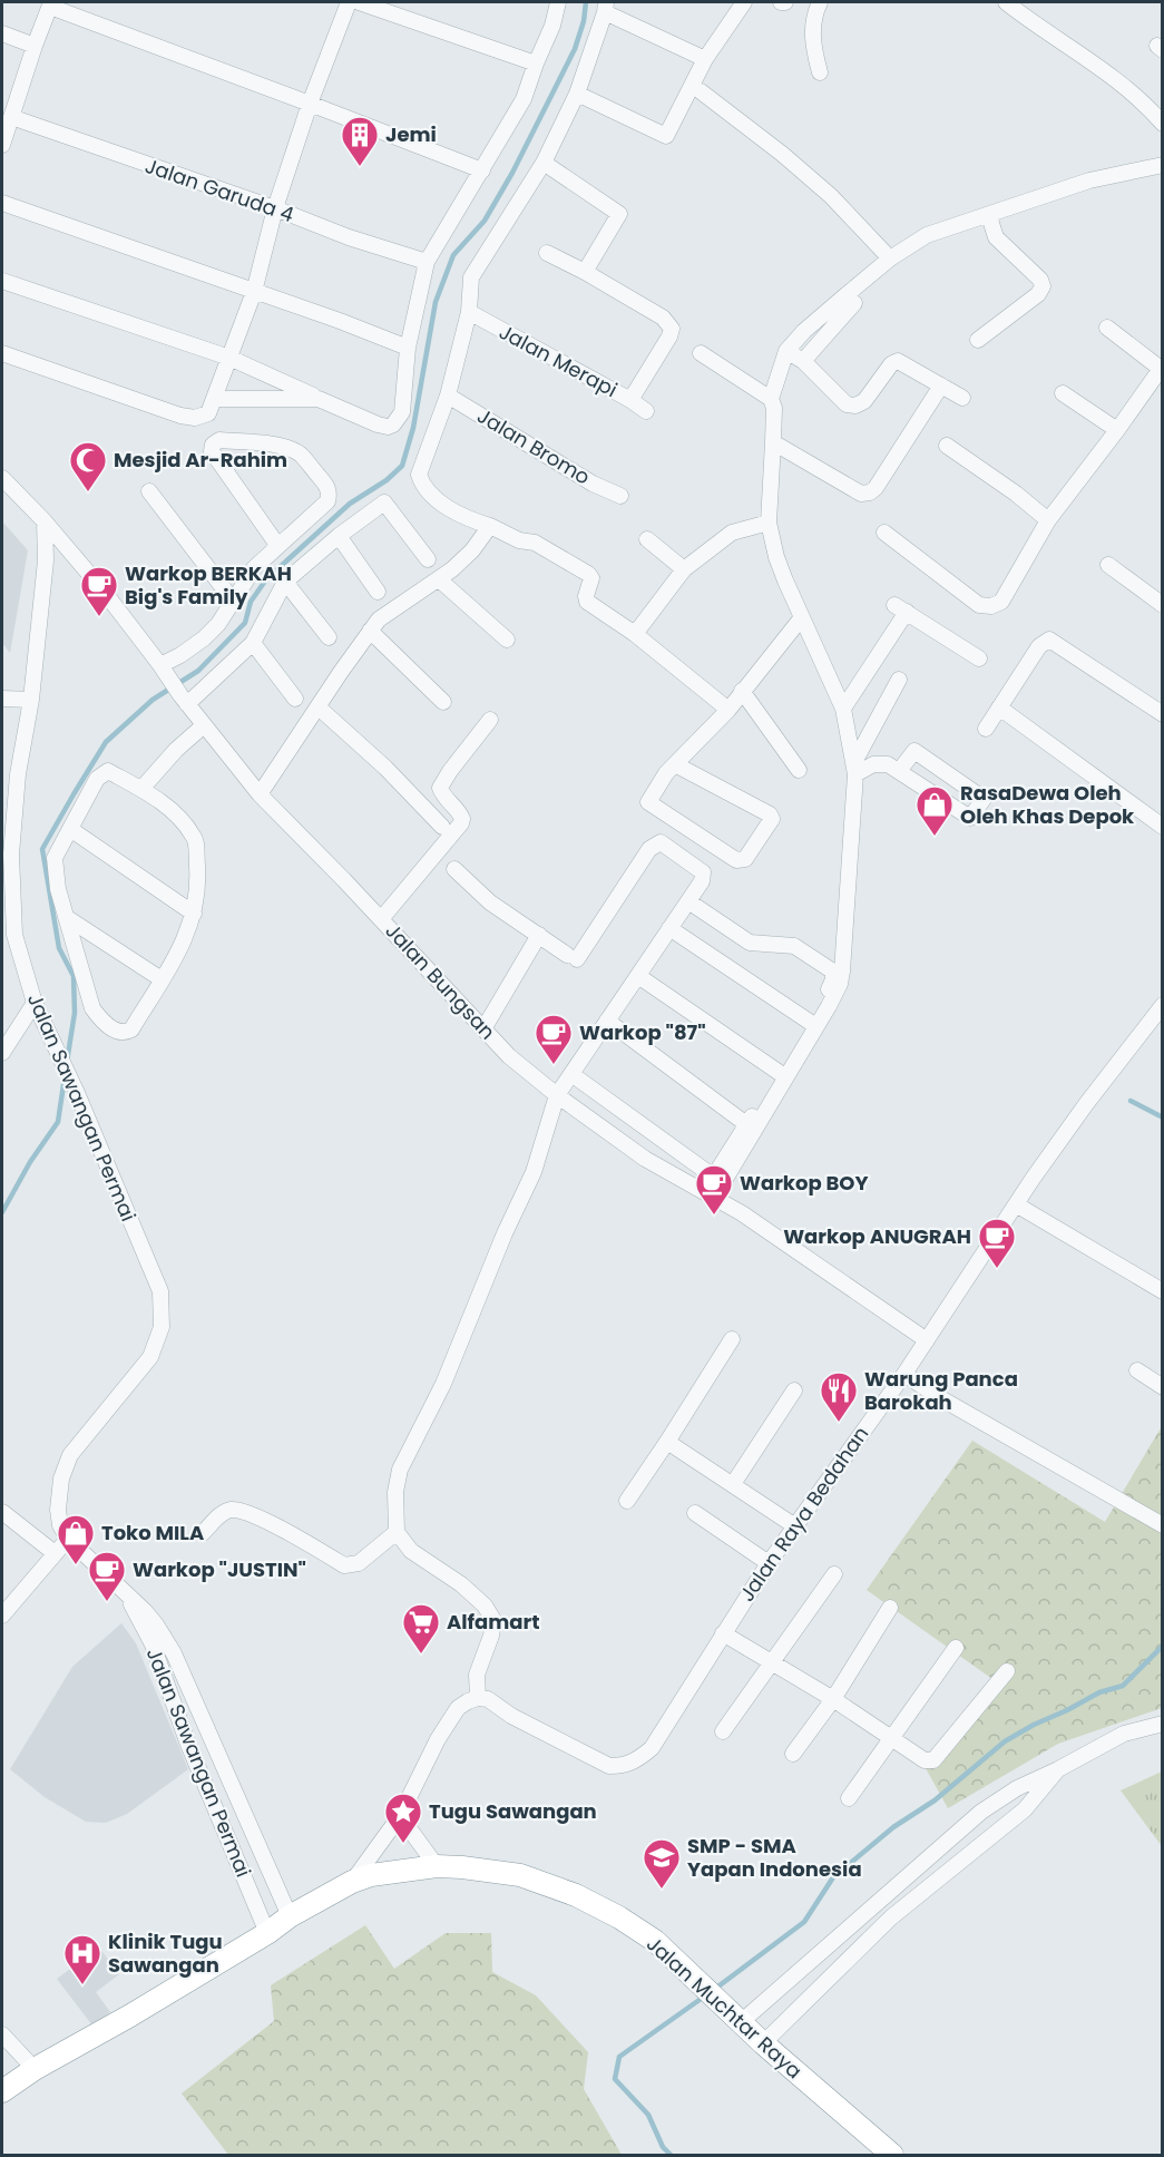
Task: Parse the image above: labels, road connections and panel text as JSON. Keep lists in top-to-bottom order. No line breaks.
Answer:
{"streets":{"highway":["Jalan Muchtar Raya"],"street":["Jalan Garuda 4","Jalan Merapi","Jalan Bromo","Jalan Bungsan","Jalan Sawangan Permai","Jalan Raya Bedahan"]},"crossings":[["Jalan Bungsan","Jalan Sawangan Permai"],["Jalan Bungsan","Jalan Raya Bedahan"],["Jalan Sawangan Permai","Jalan Muchtar Raya"]],"places":{"building":["Jemi"],"mosque":["Mesjid Ar-Rahim"],"cafe":["Warkop BERKAH Big's Family","Warkop \"87\"","Warkop BOY","Warkop ANUGRAH","Warkop \"JUSTIN\""],"shop":["RasaDewa Oleh Oleh Khas Depok","Toko MILA"],"restaurant":["Warung Panca Barokah"],"supermarket":["Alfamart"],"place":["Tugu Sawangan"],"school or university":["SMP - SMA Yapan Indonesia"],"hospital":["Klinik Tugu Sawangan"]}}
